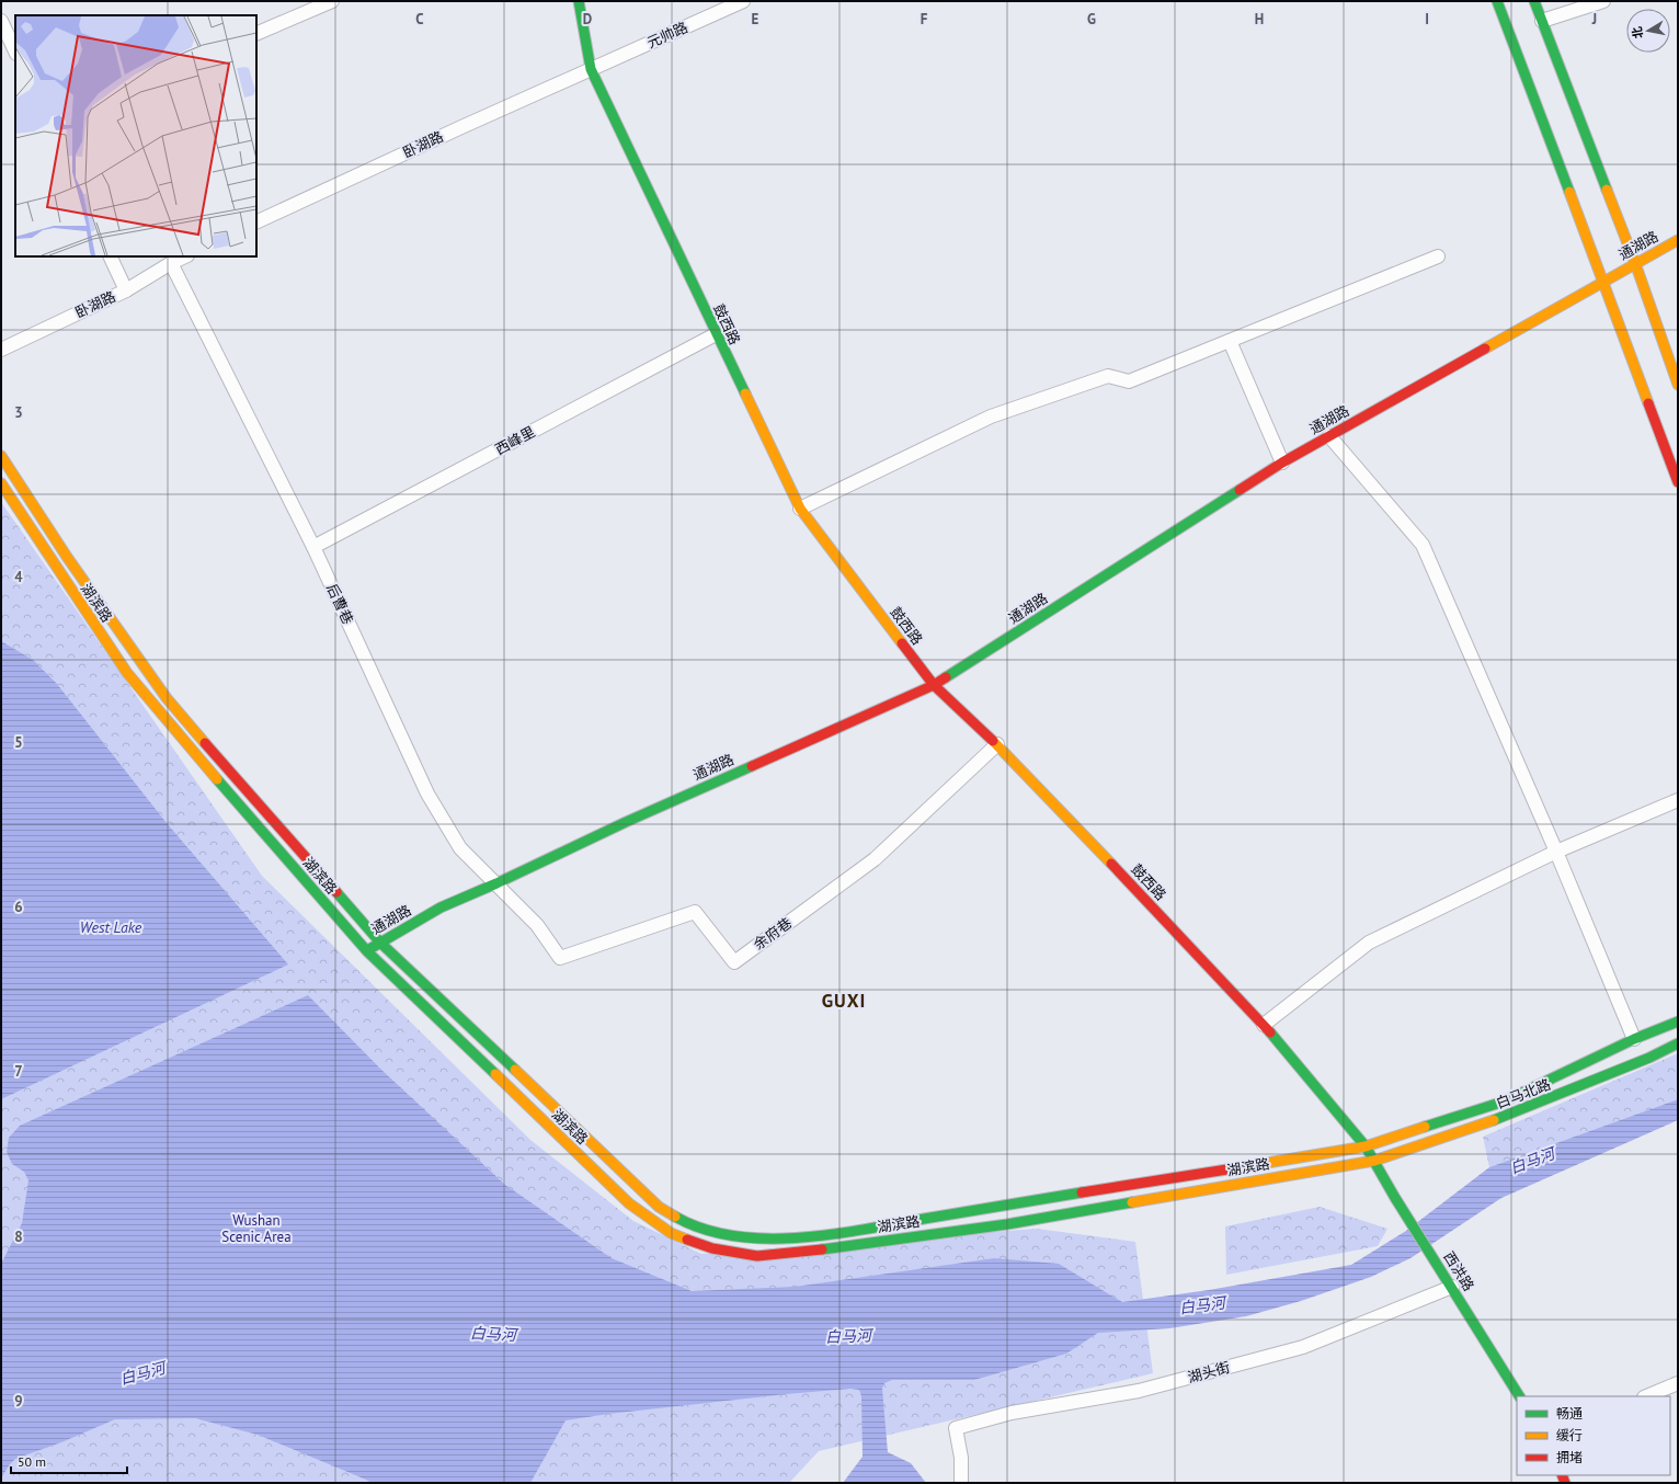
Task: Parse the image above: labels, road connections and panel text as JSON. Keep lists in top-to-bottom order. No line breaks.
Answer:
{"streets":{"main road":["通湖路","鼓西路","湖滨路","白马北路","西洪路"],"street":["元帅路","卧湖路","西峰里","后曹巷","余府巷","湖头街"]},"crossings":[["元帅路","卧湖路"],["元帅路","鼓西路"],["卧湖路","鼓西路"],["卧湖路","后曹巷"],["通湖路","鼓西路"],["通湖路","湖滨路"],["通湖路","后曹巷"],["鼓西路","西峰里"],["鼓西路","湖滨路"],["鼓西路","余府巷"],["鼓西路","白马北路"],["鼓西路","西洪路"],["西峰里","后曹巷"],["湖滨路","白马北路"],["湖滨路","西洪路"],["后曹巷","余府巷"],["白马北路","西洪路"],["西洪路","湖头街"]],"districts":["GUXI"],"water":["West Lake","白马河"],"parks":["Wushan Scenic Area"],"legend":["畅通","缓行","拥堵"],"scale_bar":"50 m","north":"left","grid":{"columns":["C","D","E","F","G","H","I","J"],"rows":["3","4","5","6","7","8","9"]}}
